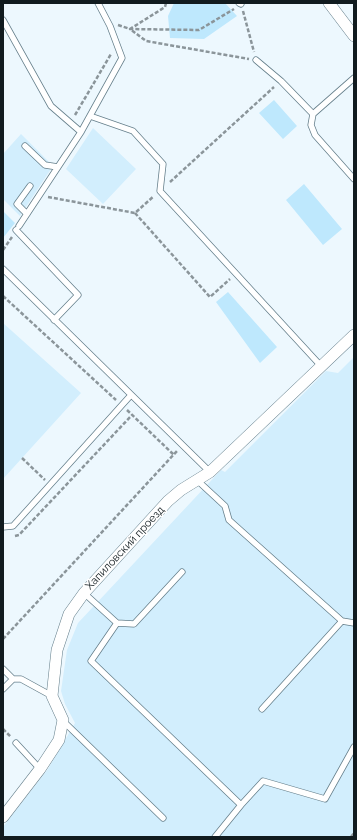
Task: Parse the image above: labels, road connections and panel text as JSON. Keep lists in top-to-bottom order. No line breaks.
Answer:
{"streets":{"street":["Хапиловский проезд"]}}
